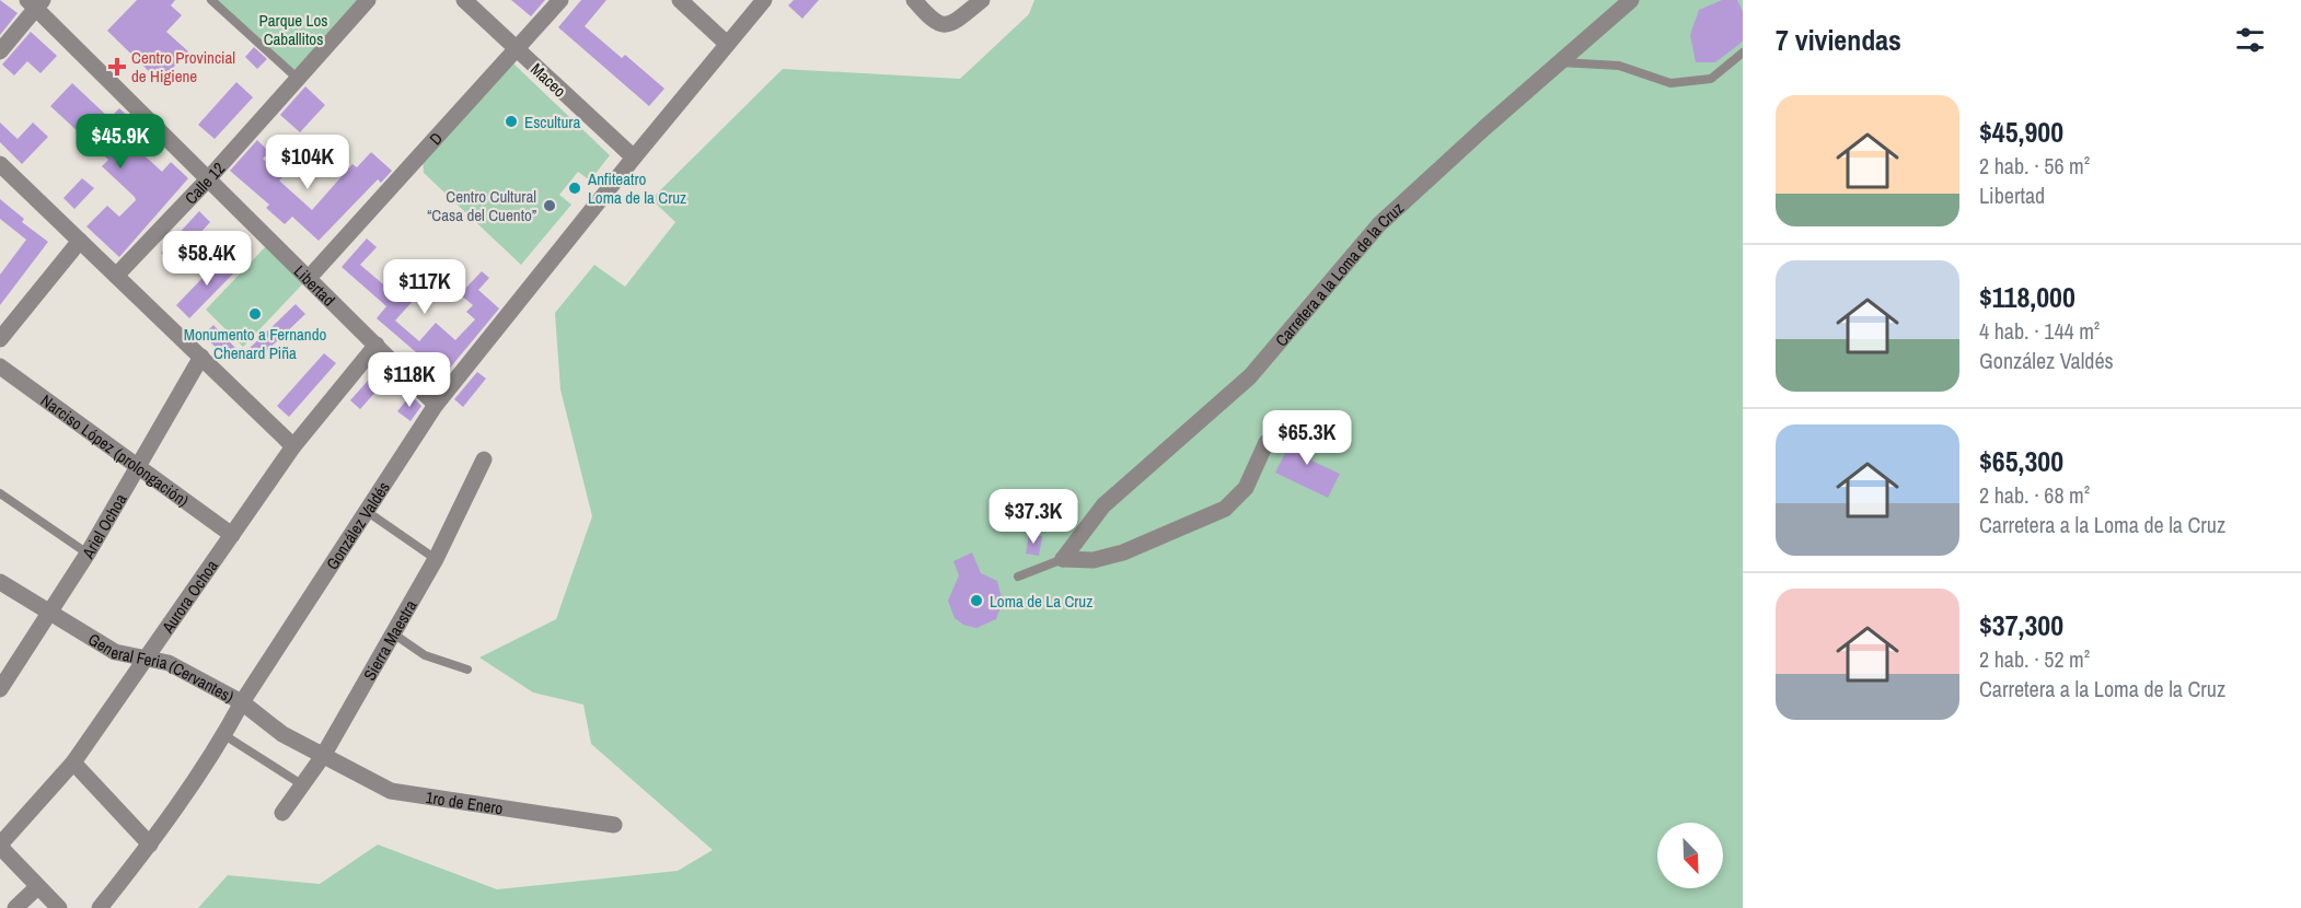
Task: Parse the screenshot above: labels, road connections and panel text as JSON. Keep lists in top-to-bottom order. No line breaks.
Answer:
{"streets":{"street":["Maceo","D","Calle 12","Carretera a la Loma de la Cruz","Libertad","Narciso López (prolongación)","Ariel Ochoa","González Valdés","Aurora Ochoa","Sierra Maestra","General Feria (Cervantes)","1ro de Enero"]},"crossings":[["Maceo","D"],["Maceo","González Valdés"],["D","Libertad"],["Calle 12","Libertad"],["Libertad","González Valdés"],["Libertad","Aurora Ochoa"],["Narciso López (prolongación)","Ariel Ochoa"],["Narciso López (prolongación)","Aurora Ochoa"],["Ariel Ochoa","General Feria (Cervantes)"],["González Valdés","General Feria (Cervantes)"],["Aurora Ochoa","General Feria (Cervantes)"],["Sierra Maestra","General Feria (Cervantes)"],["Sierra Maestra","1ro de Enero"],["General Feria (Cervantes)","1ro de Enero"]],"parks":["Parque Los Caballitos"],"places":{"health":["Centro Provincial de Higiene"],"other":["Escultura","Anfiteatro Loma de la Cruz","Centro Cultural “Casa del Cuento”","Monumento a Fernando Chenard Piña","Loma de La Cruz"]},"north":"bottom right","page":{"heading":"7 viviendas","list":[{"name":"$45,900","note":"2 hab. · 56 m² · Libertad"},{"name":"$118,000","note":"4 hab. · 144 m² · González Valdés"},{"name":"$65,300","note":"2 hab. · 68 m² · Carretera a la Loma de la Cruz"},{"name":"$37,300","note":"2 hab. · 52 m² · Carretera a la Loma de la Cruz"}],"price":["$45.9K","$104K","$58.4K","$117K","$118K","$65.3K","$37.3K"]}}
